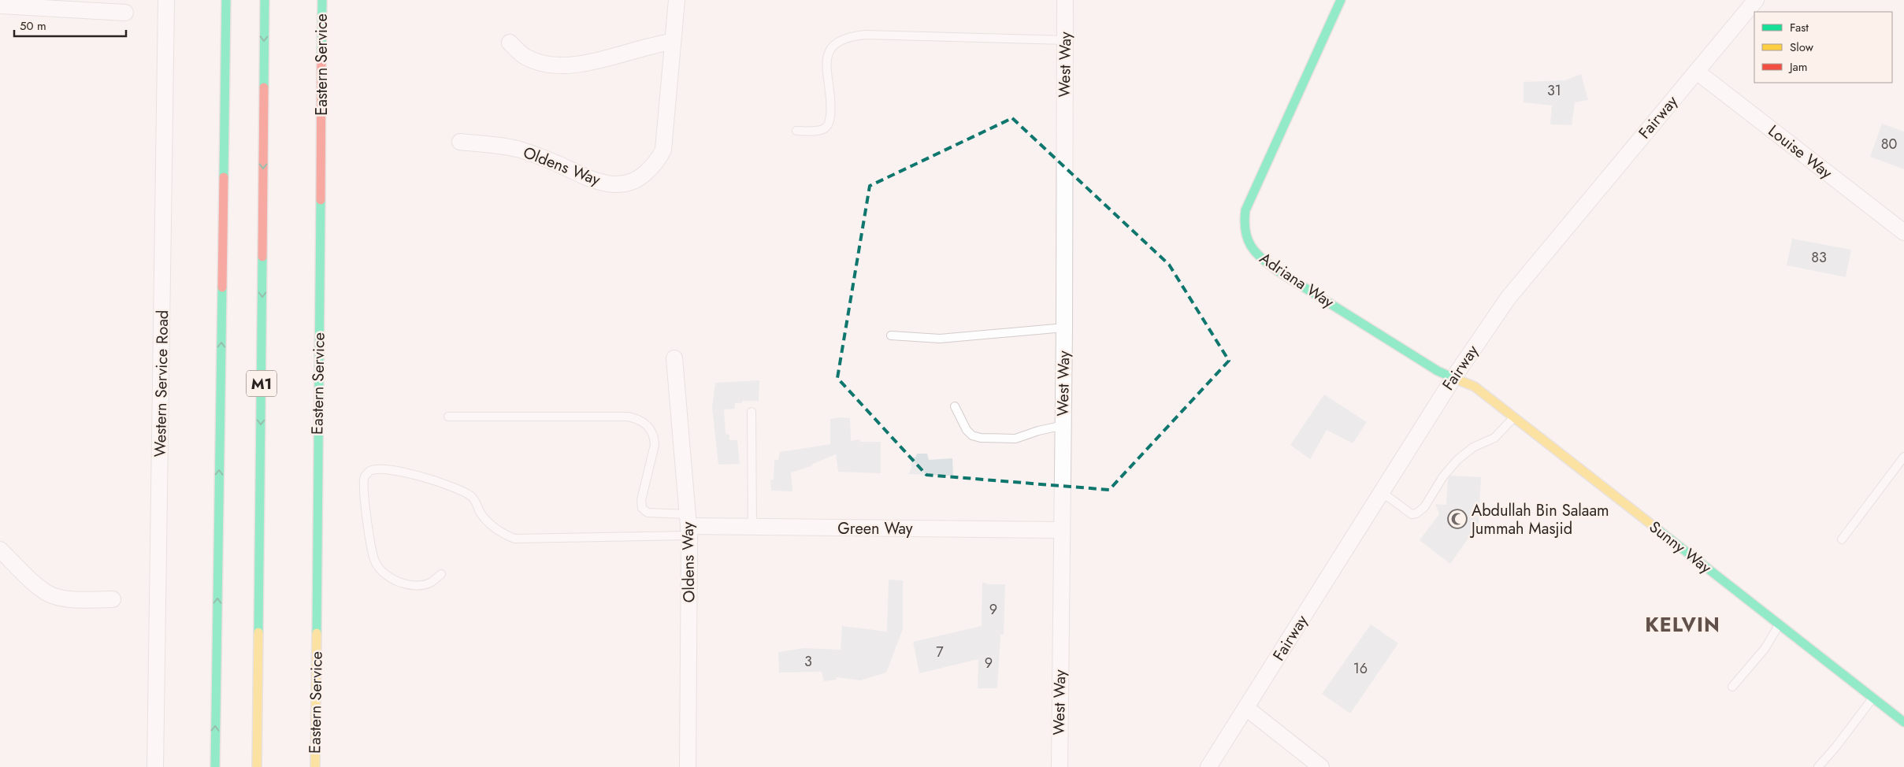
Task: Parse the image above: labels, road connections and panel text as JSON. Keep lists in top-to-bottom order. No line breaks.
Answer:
{"streets":{"main road":["Eastern Service","Adriana Way","M1","Sunny Way"],"street":["West Way","Fairway","Louise Way","Oldens Way","Western Service Road","Green Way"]},"crossings":[["West Way","Green Way"],["Fairway","Louise Way"],["Fairway","Adriana Way"],["Fairway","Sunny Way"],["Oldens Way","Green Way"],["Adriana Way","Sunny Way"]],"districts":["KELVIN"],"places":{"mosque":["Abdullah Bin Salaam Jummah Masjid"]},"house_numbers":["31","80","83","9","7","3","9","16"],"legend":["Fast","Slow","Jam"],"scale_bar":"50 m"}
